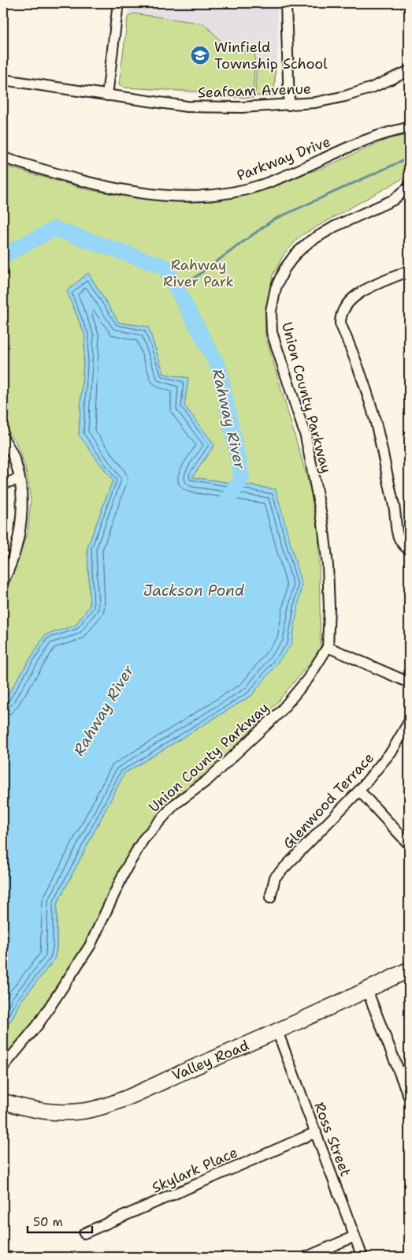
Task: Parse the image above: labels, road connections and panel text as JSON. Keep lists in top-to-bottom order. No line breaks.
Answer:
{"streets":{"street":["Seafoam Avenue","Parkway Drive","Union County Parkway","Glenwood Terrace","Valley Road","Ross Street","Skylark Place"]},"crossings":[["Valley Road","Ross Street"],["Ross Street","Skylark Place"]],"water":["Rahway River","Jackson Pond"],"parks":["Rahway River Park"],"places":{"school or university":["Winfield Township School"]},"scale_bar":"50 m"}
